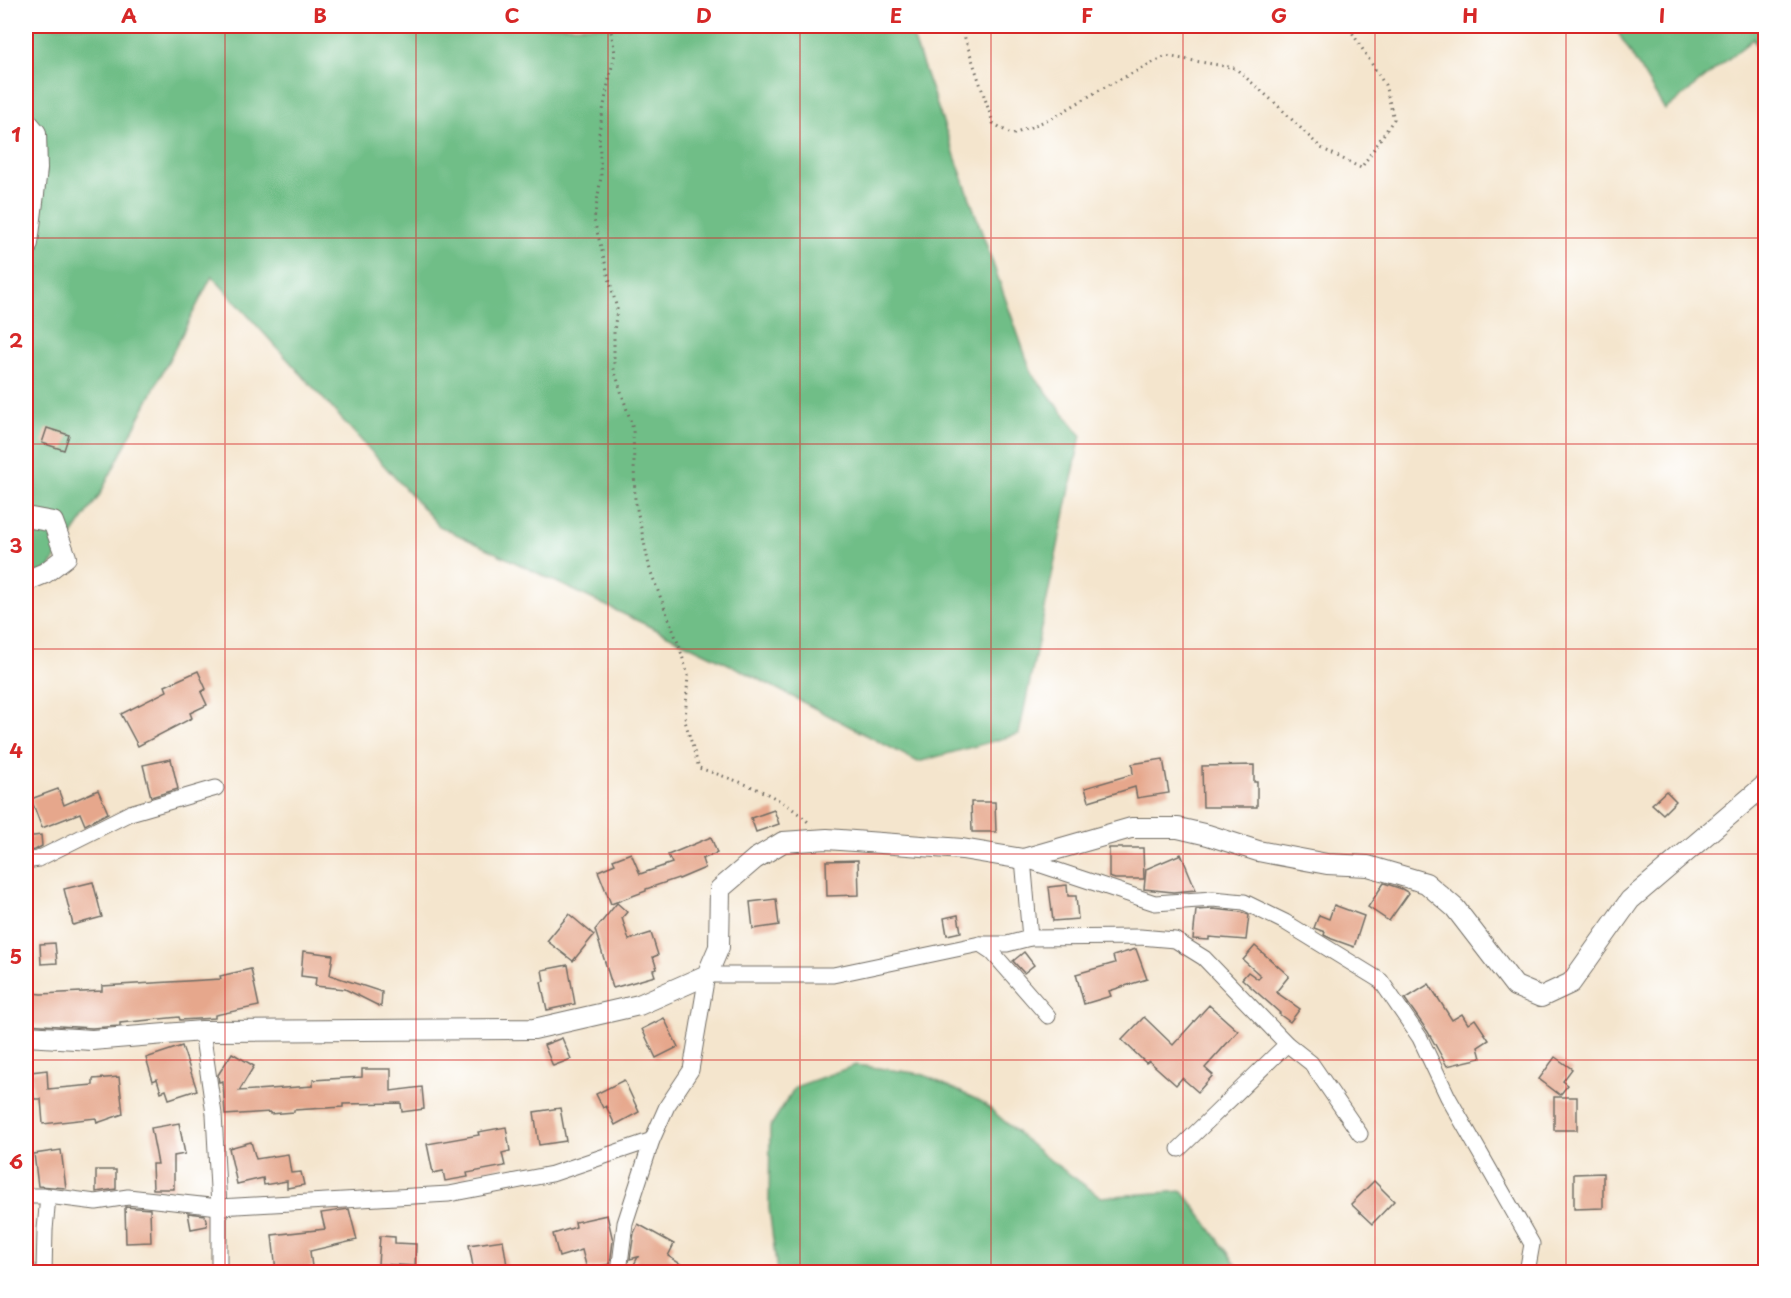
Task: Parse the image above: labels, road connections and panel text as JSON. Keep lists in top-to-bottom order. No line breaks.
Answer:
{"grid":{"columns":["A","B","C","D","E","F","G","H","I"],"rows":["1","2","3","4","5","6"]}}
